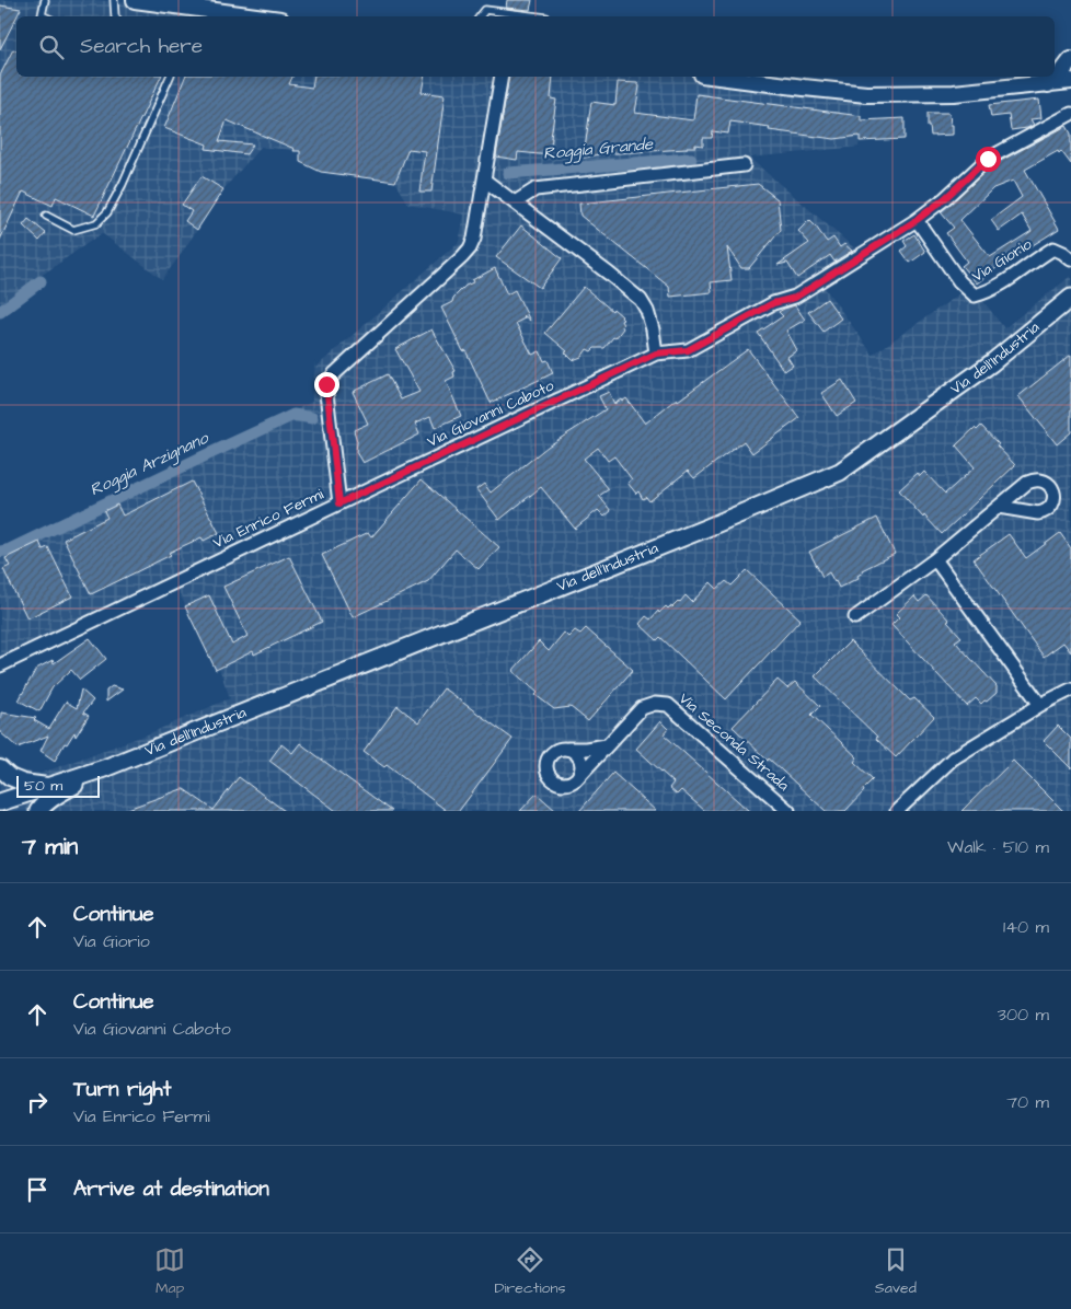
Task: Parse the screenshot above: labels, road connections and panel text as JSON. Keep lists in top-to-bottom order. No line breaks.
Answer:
{"streets":{"main road":["Via dell'Industria"],"street":["Via Giorio","Via Giovanni Caboto","Via Enrico Fermi","Via Seconda Strada"]},"crossings":[["Via Giorio","Via Giovanni Caboto"],["Via Giovanni Caboto","Via Enrico Fermi"]],"water":["Roggia Grande","Roggia Arzignano"],"scale_bar":"50 m","page":{"search":"Search here","scale":"50 m","heading":["7 min","Walk · 510 m"],"list":[["Continue","Via Giorio","140 m"],["Continue","Via Giovanni Caboto","300 m"],["Turn right","Via Enrico Fermi","70 m"],"Arrive at destination"],"nav":["Map","Directions","Saved"]}}
